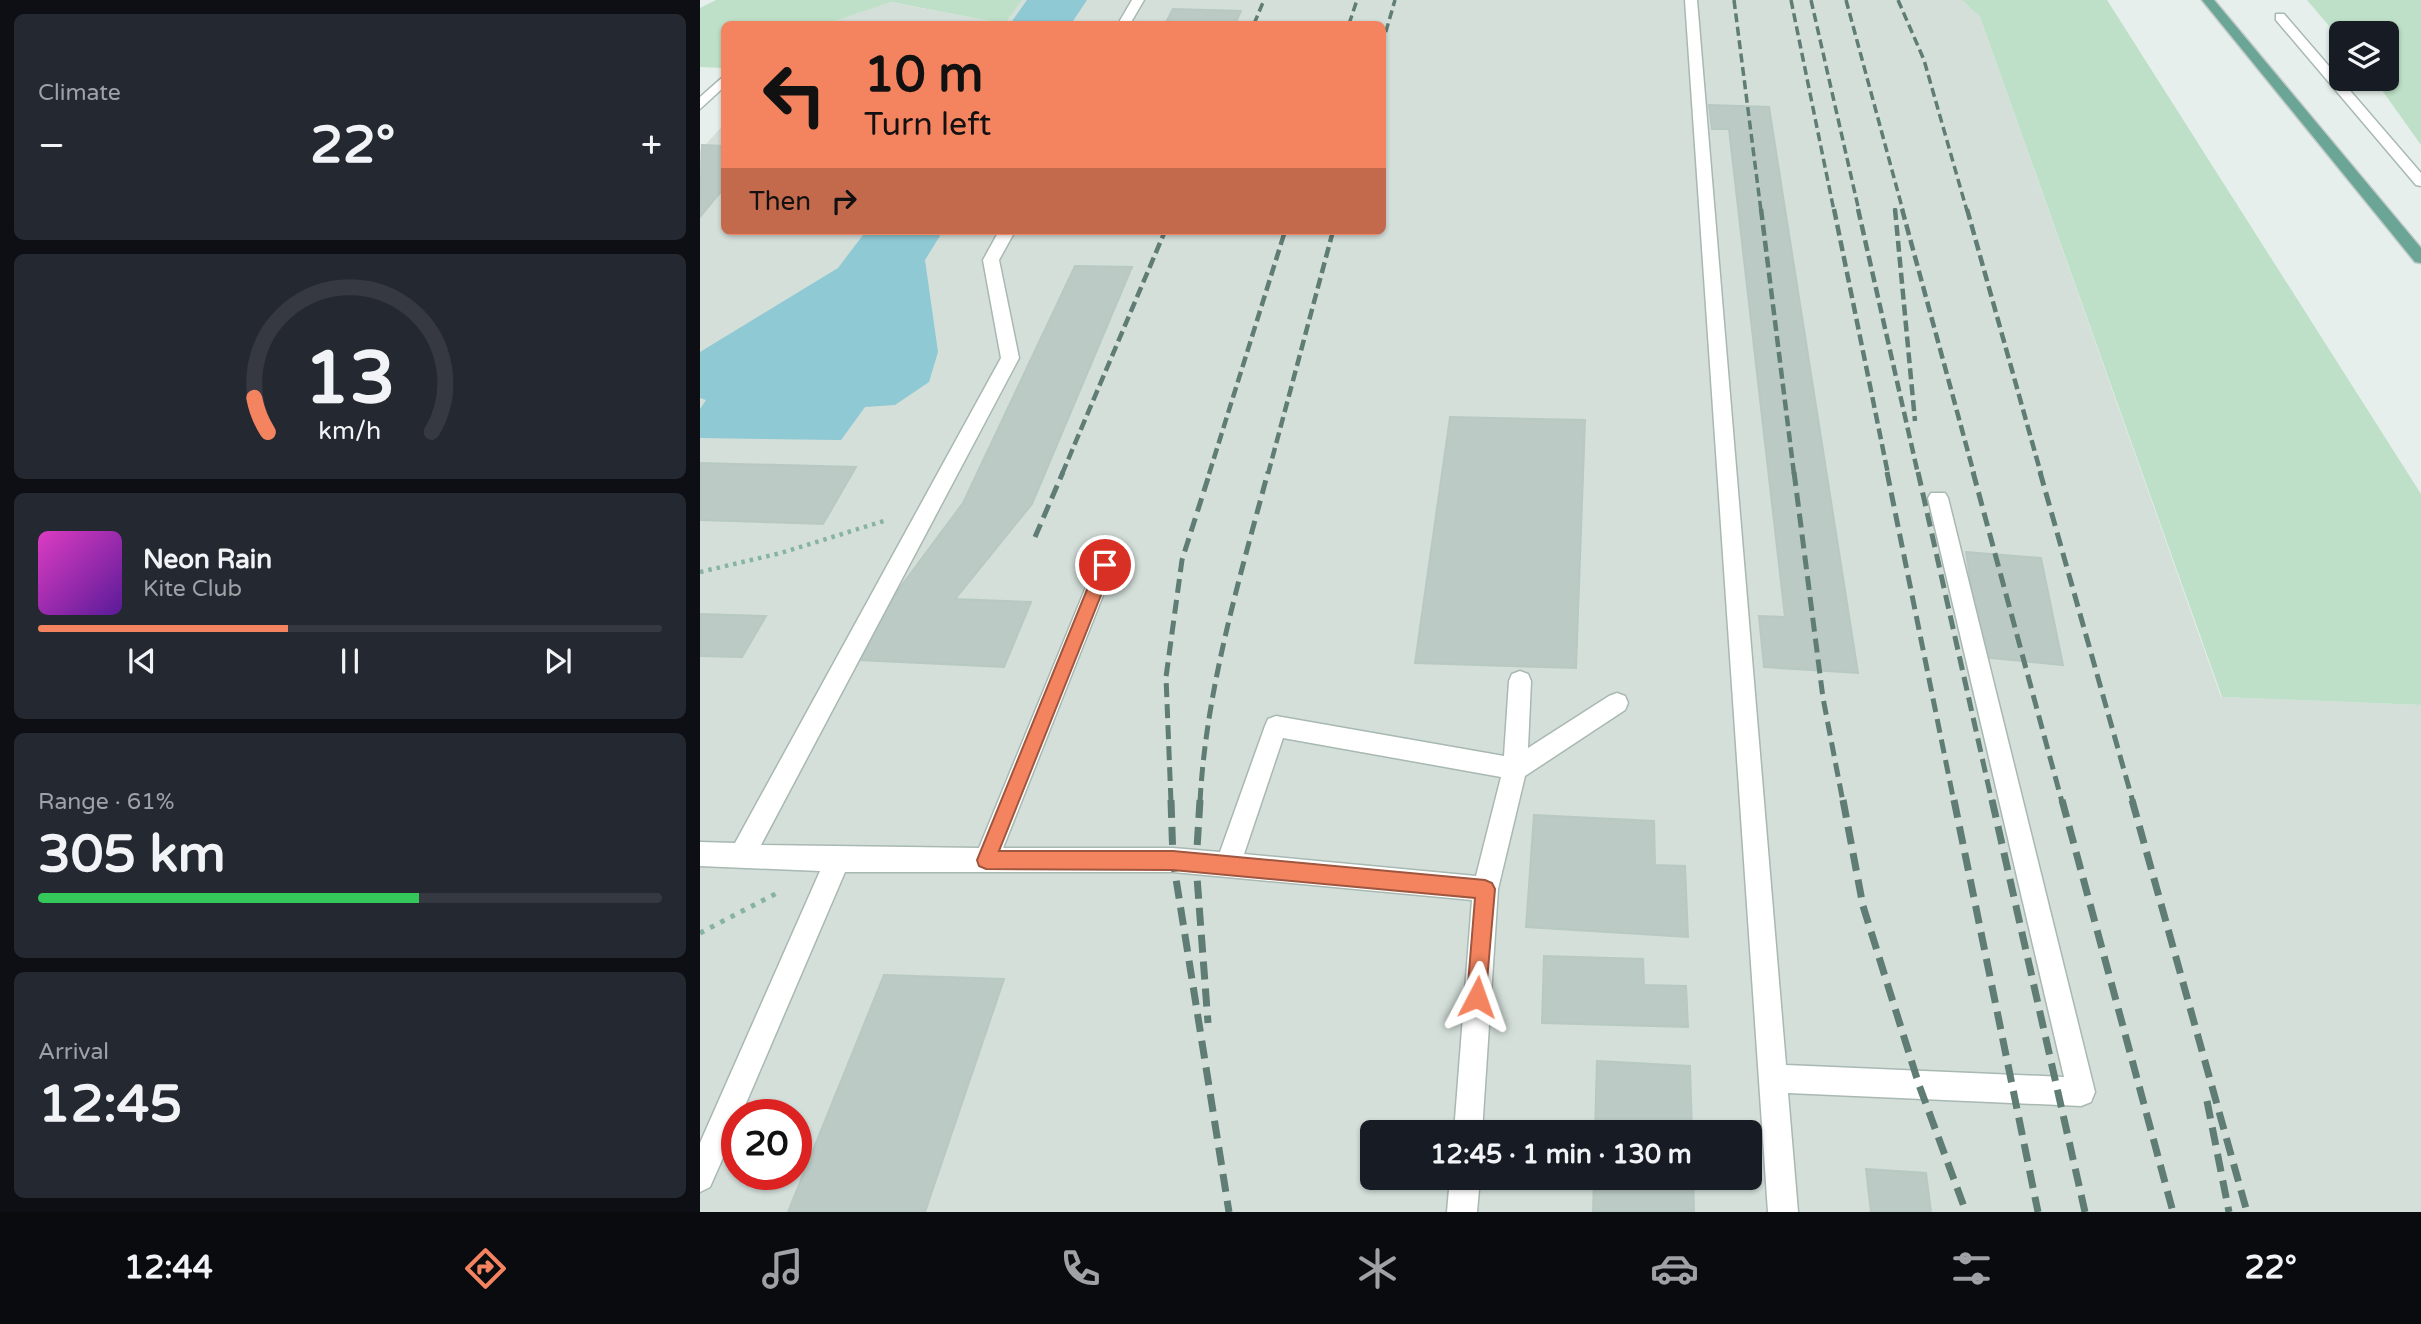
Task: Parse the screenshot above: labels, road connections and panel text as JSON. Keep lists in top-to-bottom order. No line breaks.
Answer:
{"page":{"tile":["Climate",["Range · 61%","305 km"],["Arrival","12:45"]],"turn":["10 m","Turn left"],"heat":["−","22°","+"],"then":"Then","song":["Neon Rain","Kite Club"],"limit":"20","trip":"12:45 · 1 min · 130 m","tabs":["12:44","22°"],"gauge":["13","km/h"]}}
